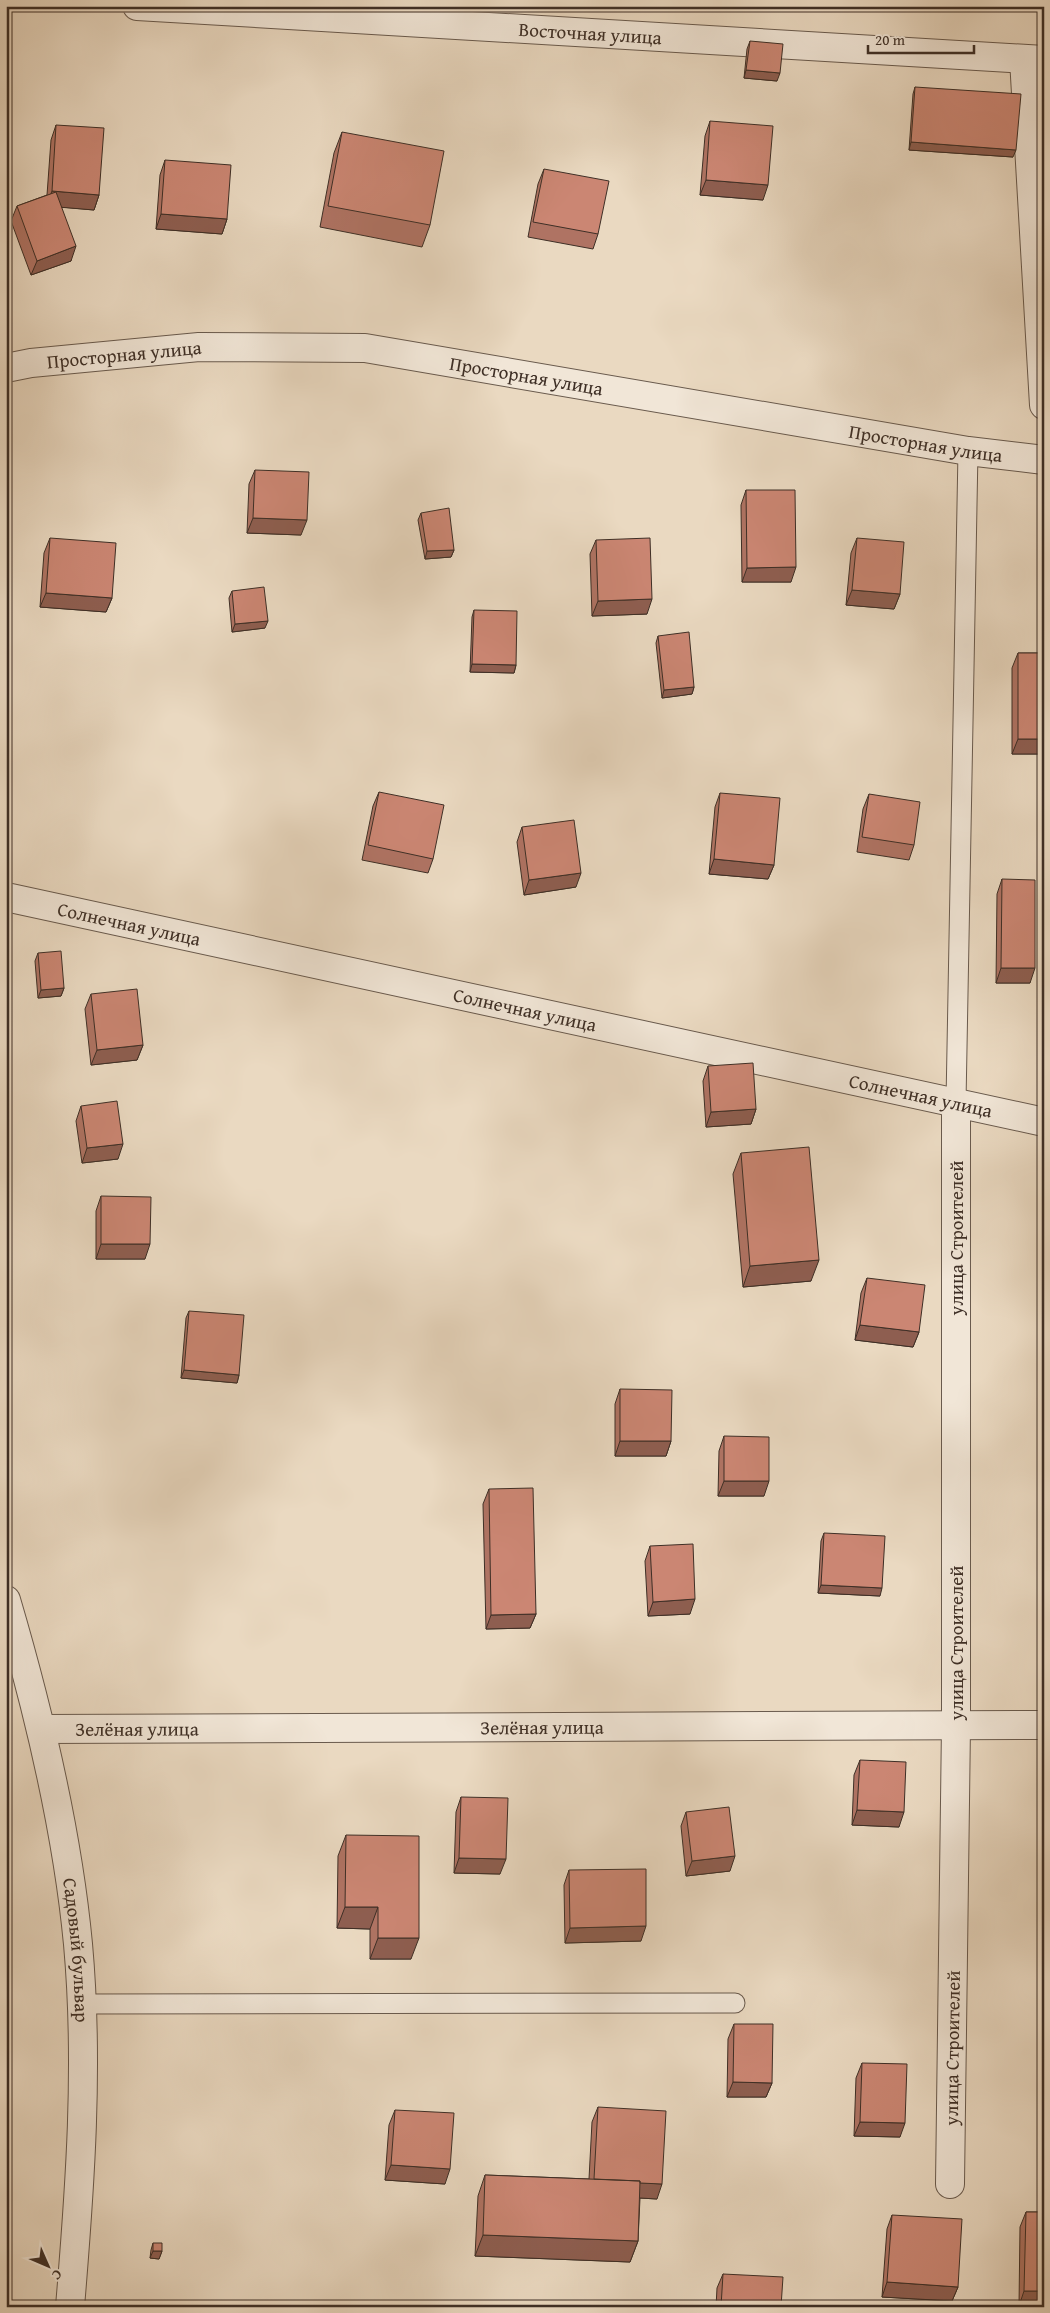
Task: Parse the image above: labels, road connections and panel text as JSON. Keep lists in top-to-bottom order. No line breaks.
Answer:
{"streets":{"street":["Восточная улица","Просторная улица","Солнечная улица","улица Строителей","Зелёная улица","Садовый бульвар"]},"crossings":[["Солнечная улица","улица Строителей"],["улица Строителей","Зелёная улица"],["Зелёная улица","Садовый бульвар"]],"scale_bar":"20 m","north":"bottom right"}
